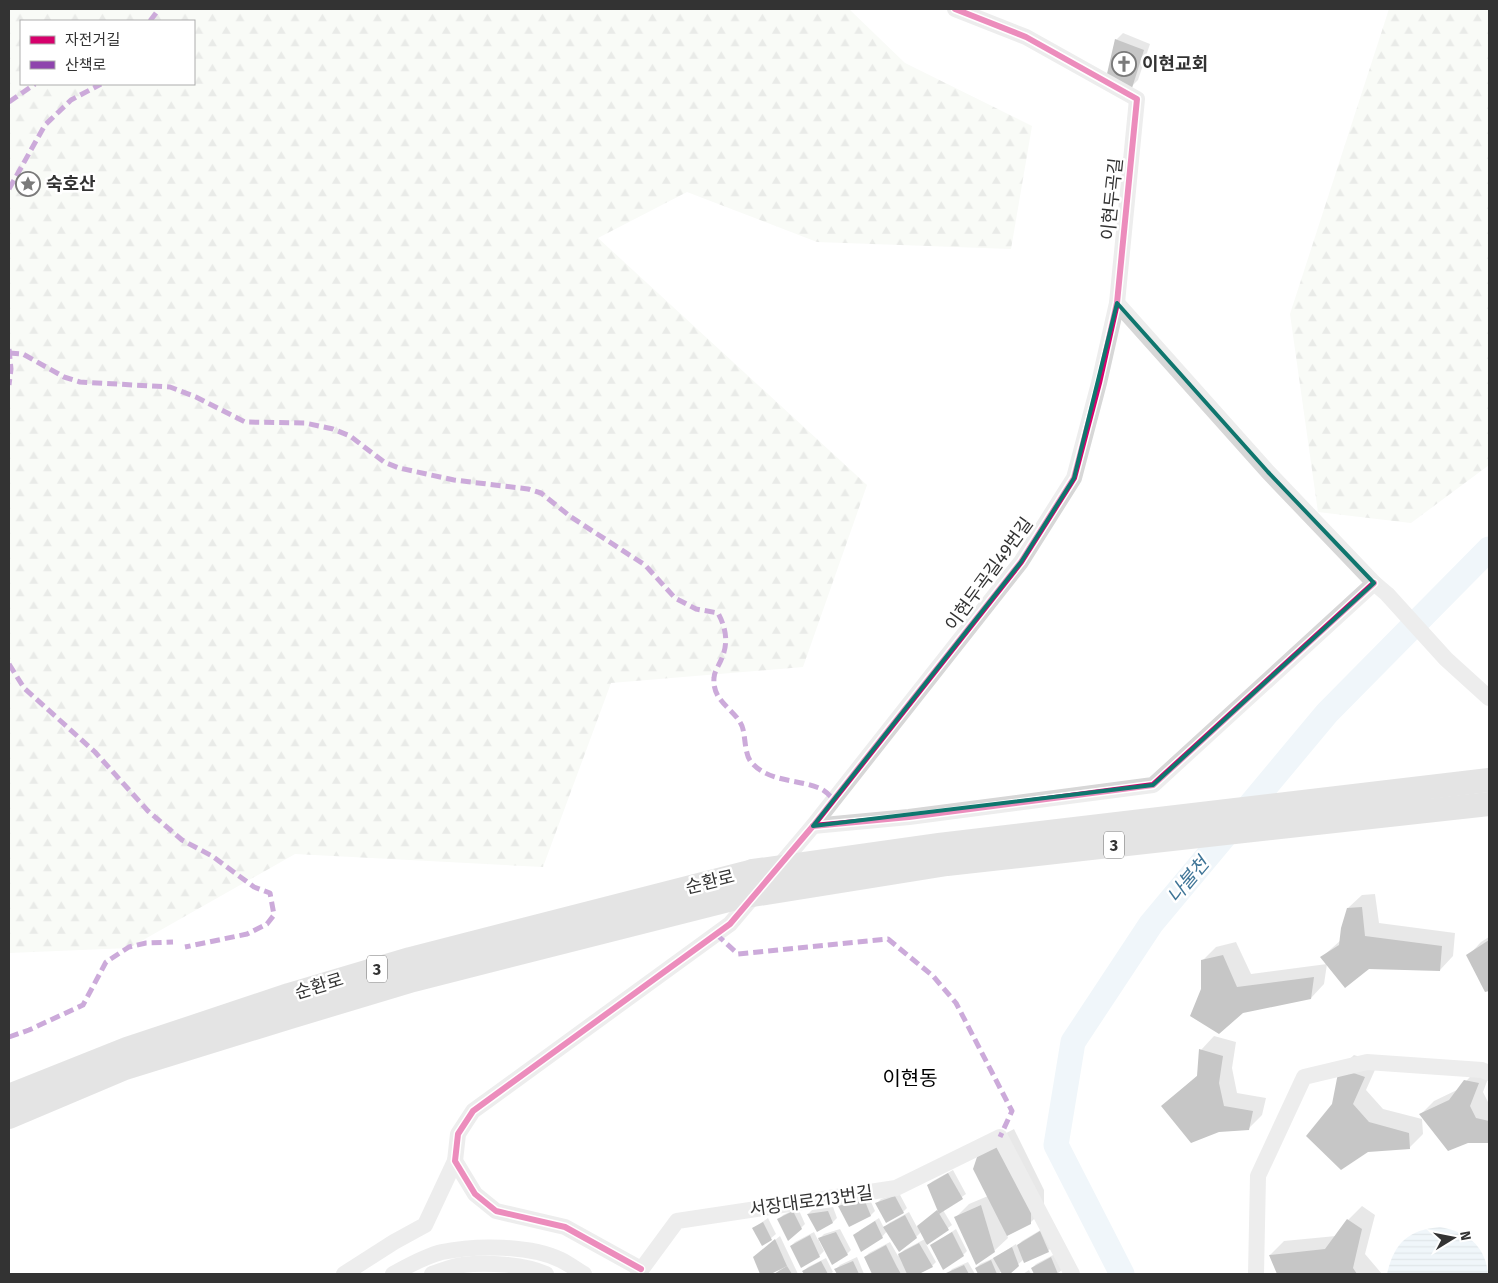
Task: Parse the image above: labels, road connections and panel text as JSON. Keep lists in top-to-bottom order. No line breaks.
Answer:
{"streets":{"highway":["3","순환로"],"street":["이현두곡길","이현두곡길49번길","서장대로213번길"]},"crossings":[["이현두곡길","이현두곡길49번길"]],"districts":["이현동"],"water":["나불천"],"places":{"church":["이현교회"],"place":["숙호산"]},"legend":["자전거길","산책로"],"north":"right"}
